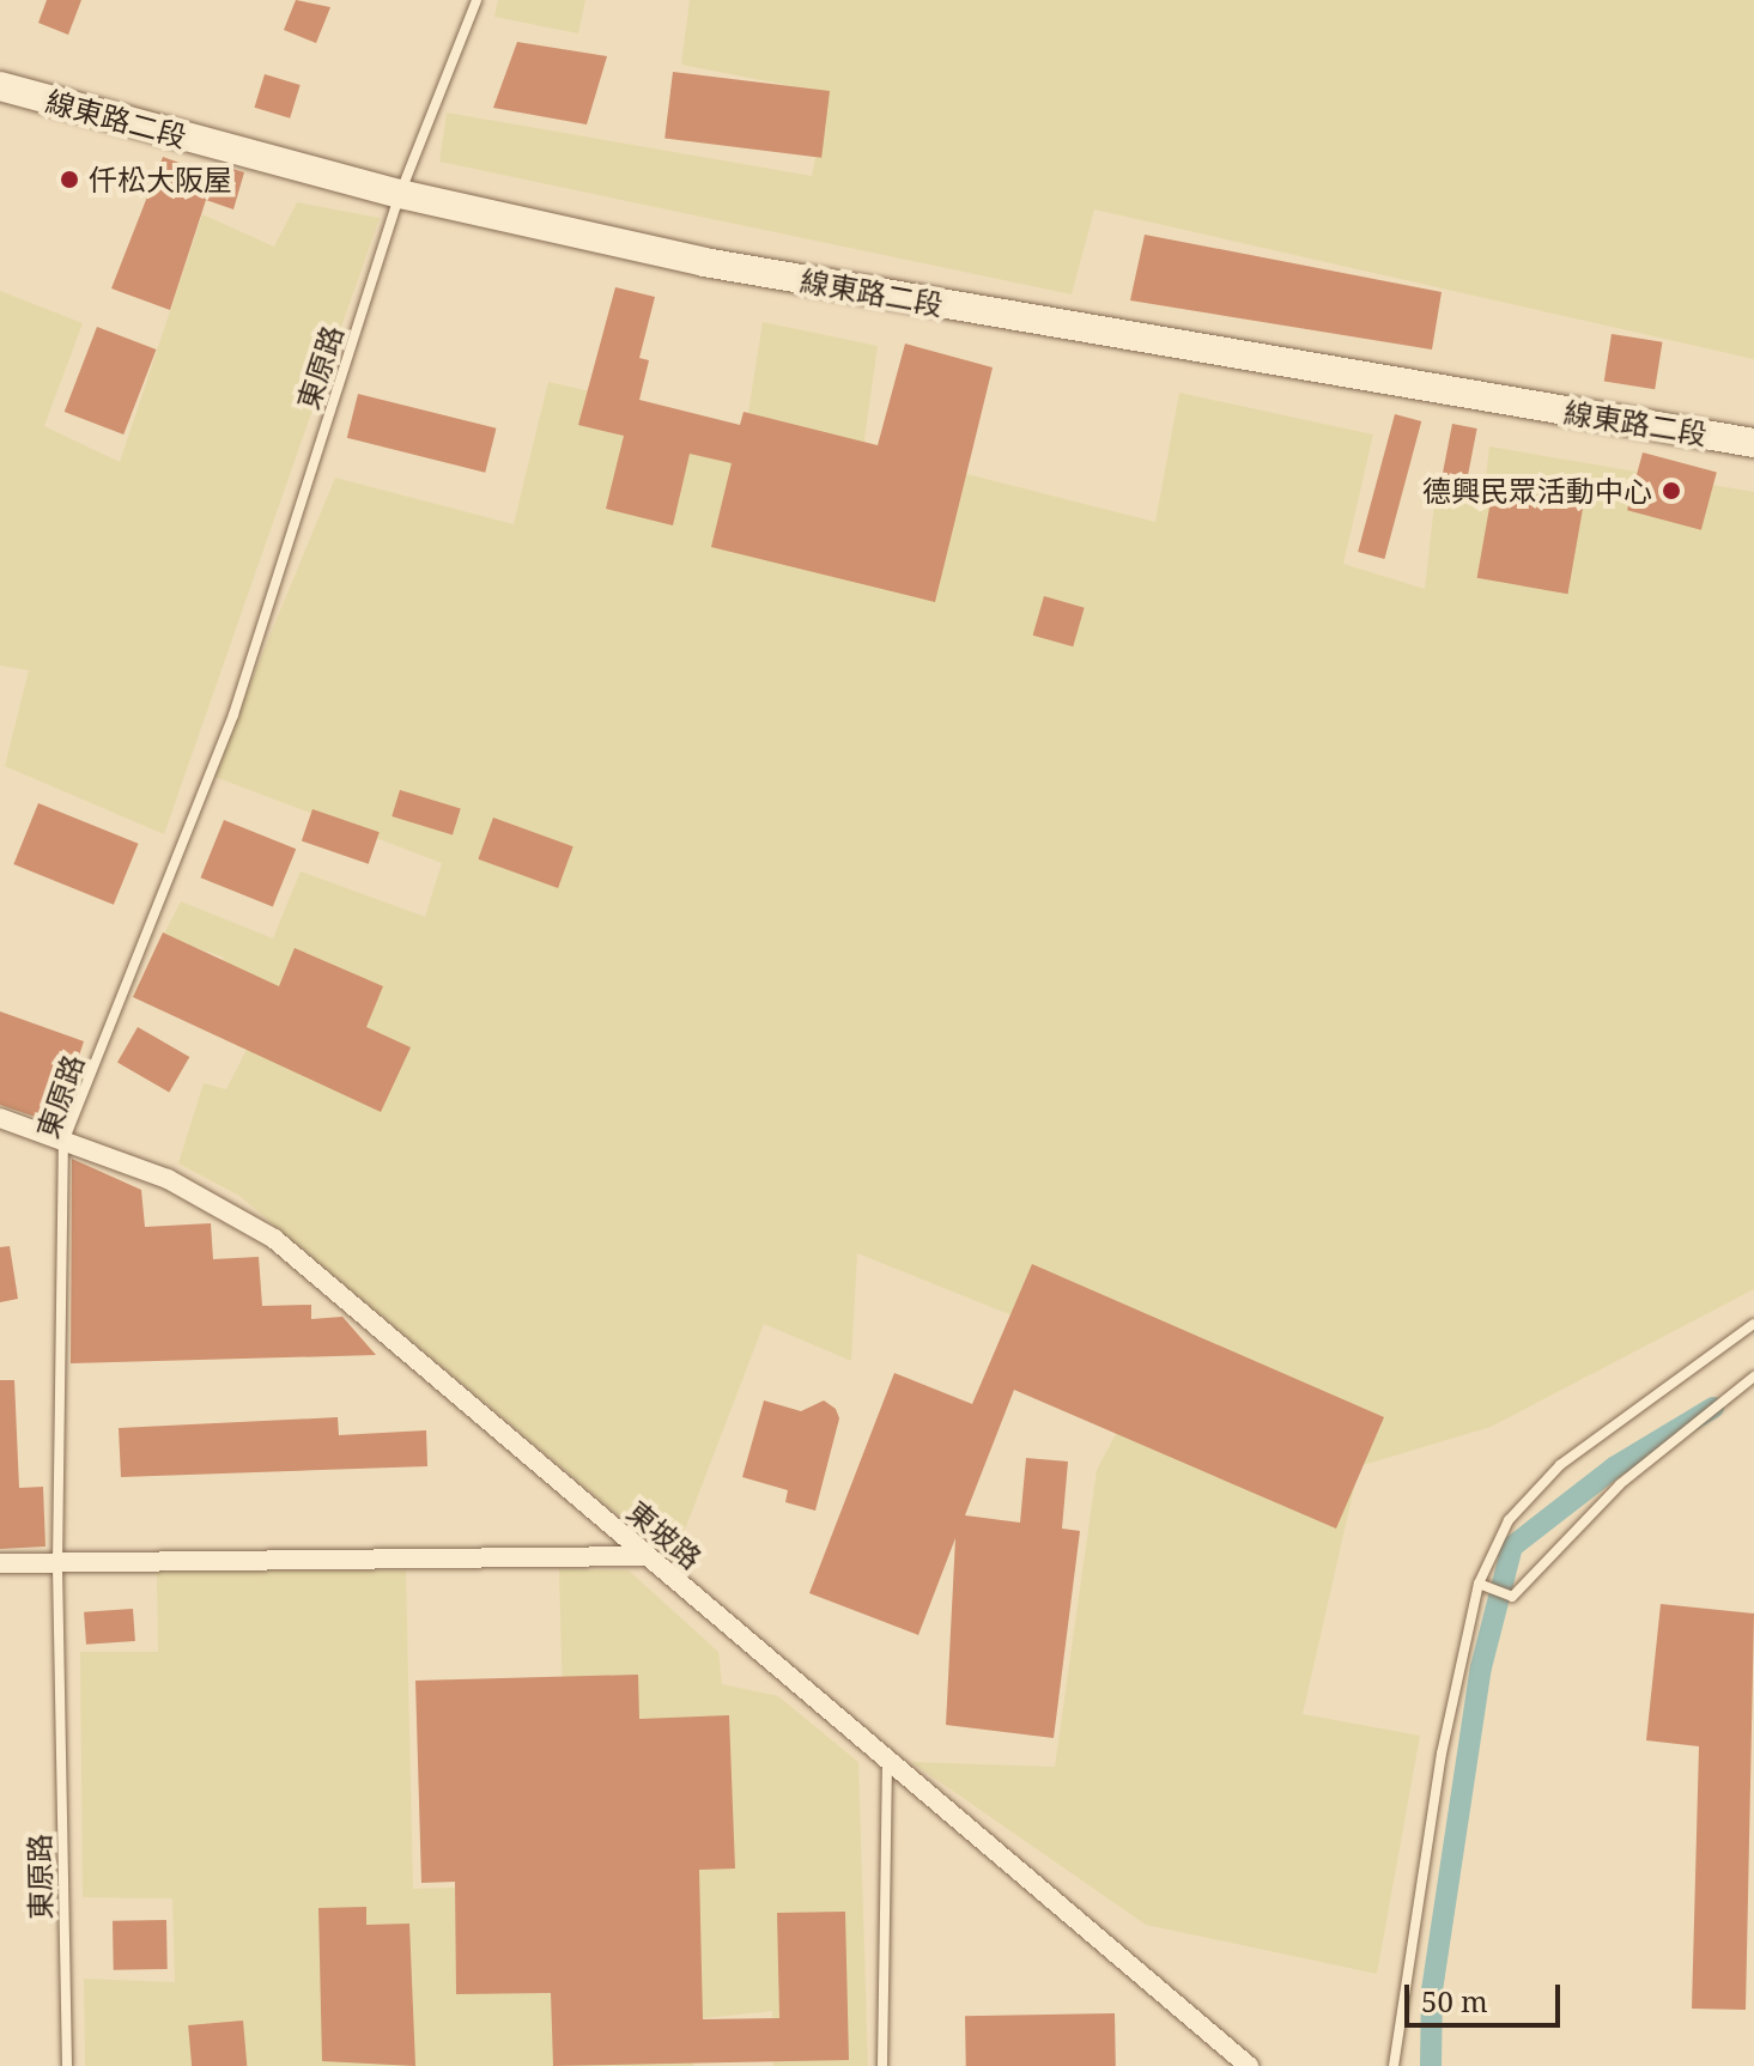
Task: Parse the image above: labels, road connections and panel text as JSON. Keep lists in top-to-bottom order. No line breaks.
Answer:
{"streets":{"main road":["線東路二段"],"street":["東坡路"],"lane":["東原路"]},"crossings":[["線東路二段","東原路"],["東原路","東坡路"]],"places":["仟松大阪屋","德興民眾活動中心"],"scale_bar":"50 m"}
